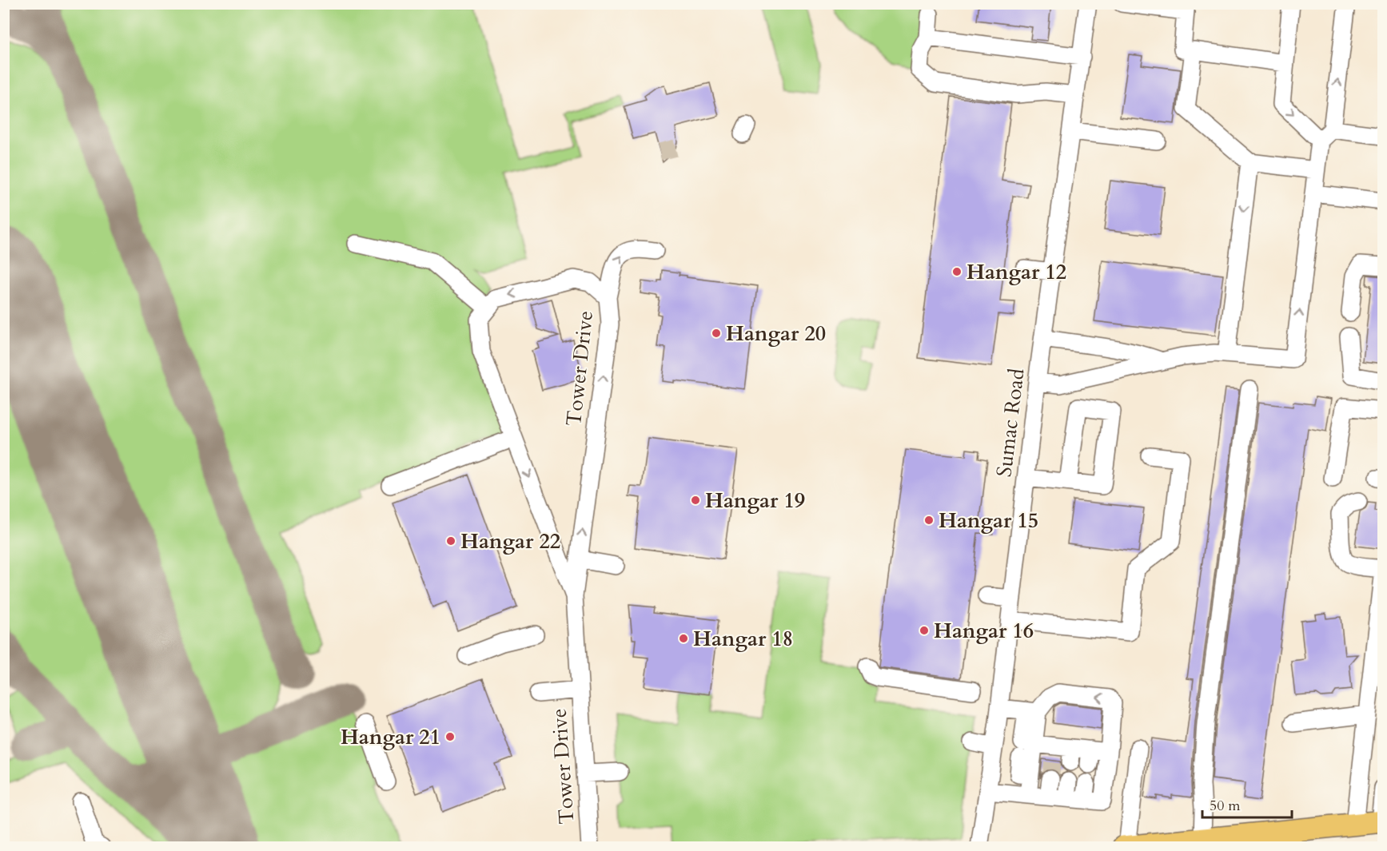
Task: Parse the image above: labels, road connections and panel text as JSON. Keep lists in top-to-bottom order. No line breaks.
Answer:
{"streets":{"street":["Tower Drive","Sumac Road"]},"places":["Hangar 12","Hangar 20","Hangar 19","Hangar 15","Hangar 22","Hangar 16","Hangar 18","Hangar 21"],"scale_bar":"50 m"}
